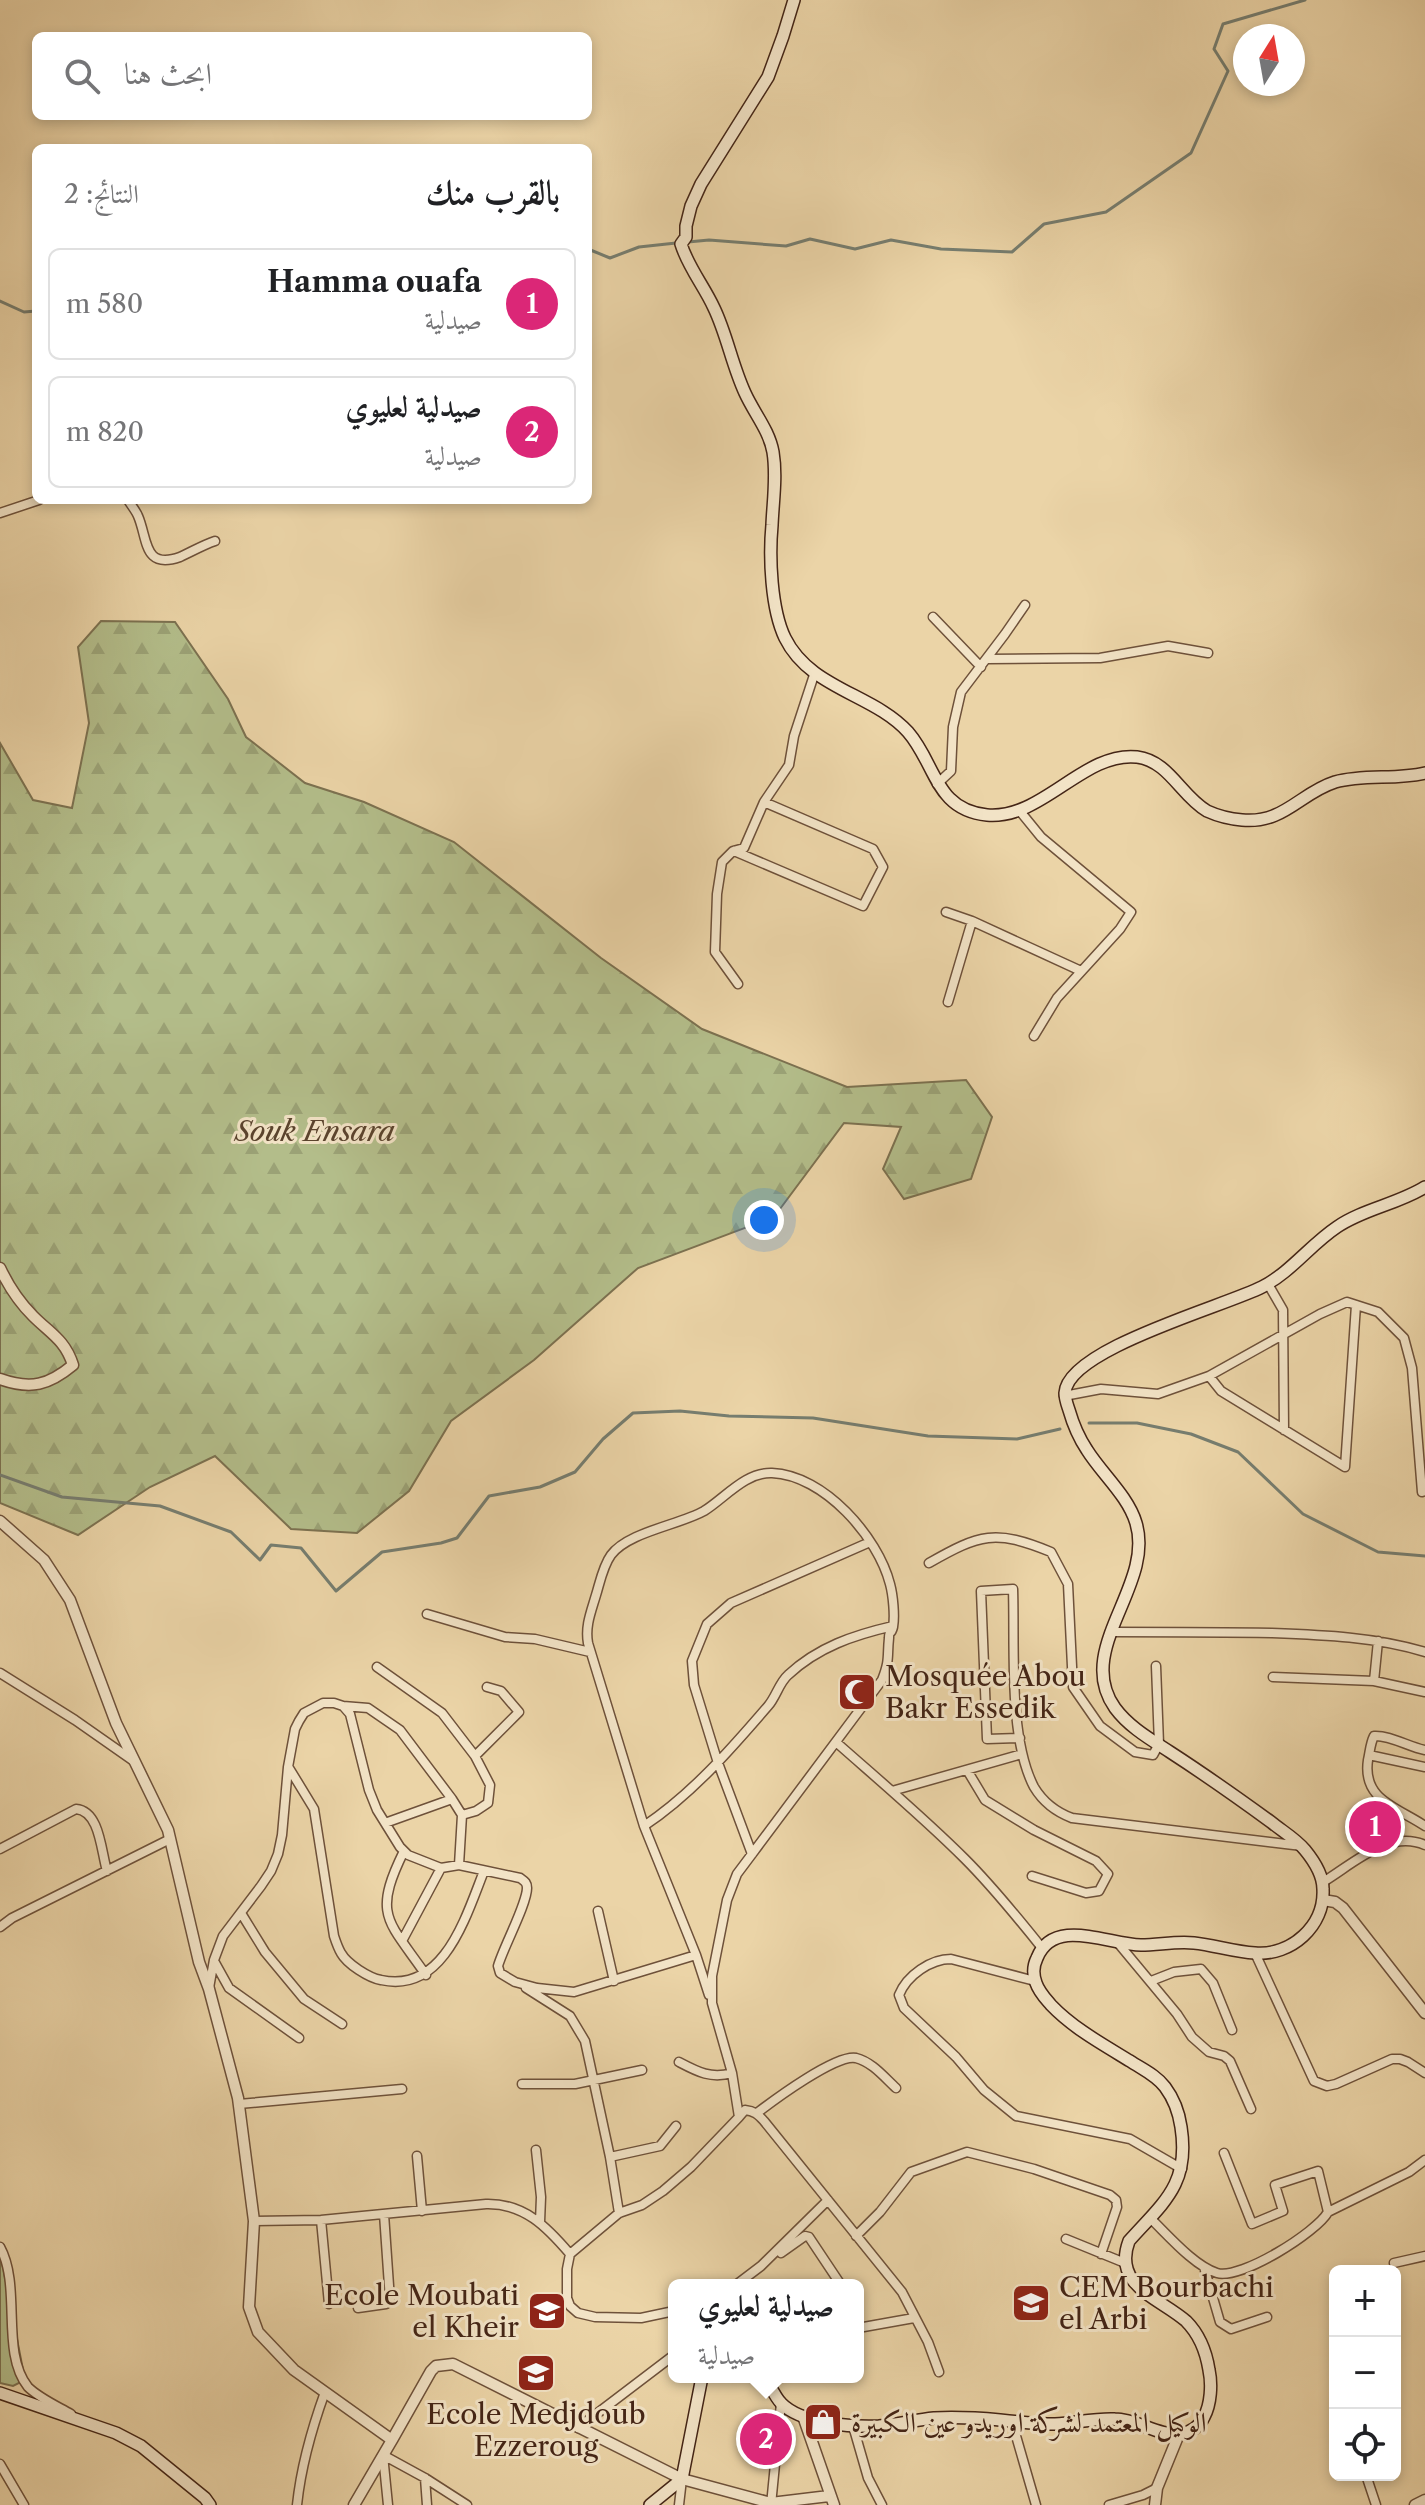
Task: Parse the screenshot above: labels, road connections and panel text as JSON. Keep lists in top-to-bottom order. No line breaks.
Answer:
{"parks":["Souk Ensara"],"places":{"mosque":["Mosquée Abou Bakr Essedik"],"school or university":["CEM Bourbachi el Arbi","Ecole Moubati el Kheir","Ecole Medjdoub Ezzeroug"],"shop":["الوكيل المعتمد لشركة اوريدو عين الكبيرة"]},"north":"top","page":{"search":"ابحث هنا","heading":["بالقرب منك","النتائج: 2"],"list":[{"mark":"1","name":"Hamma ouafa","note":"صيدلية","value":"580 m"},{"mark":"2","name":"صيدلية لعليوي","note":"صيدلية","value":"820 m"}],"pins":["1","2"],"map_buttons":["+","−"],"popup":["صيدلية لعليوي","صيدلية"]}}
